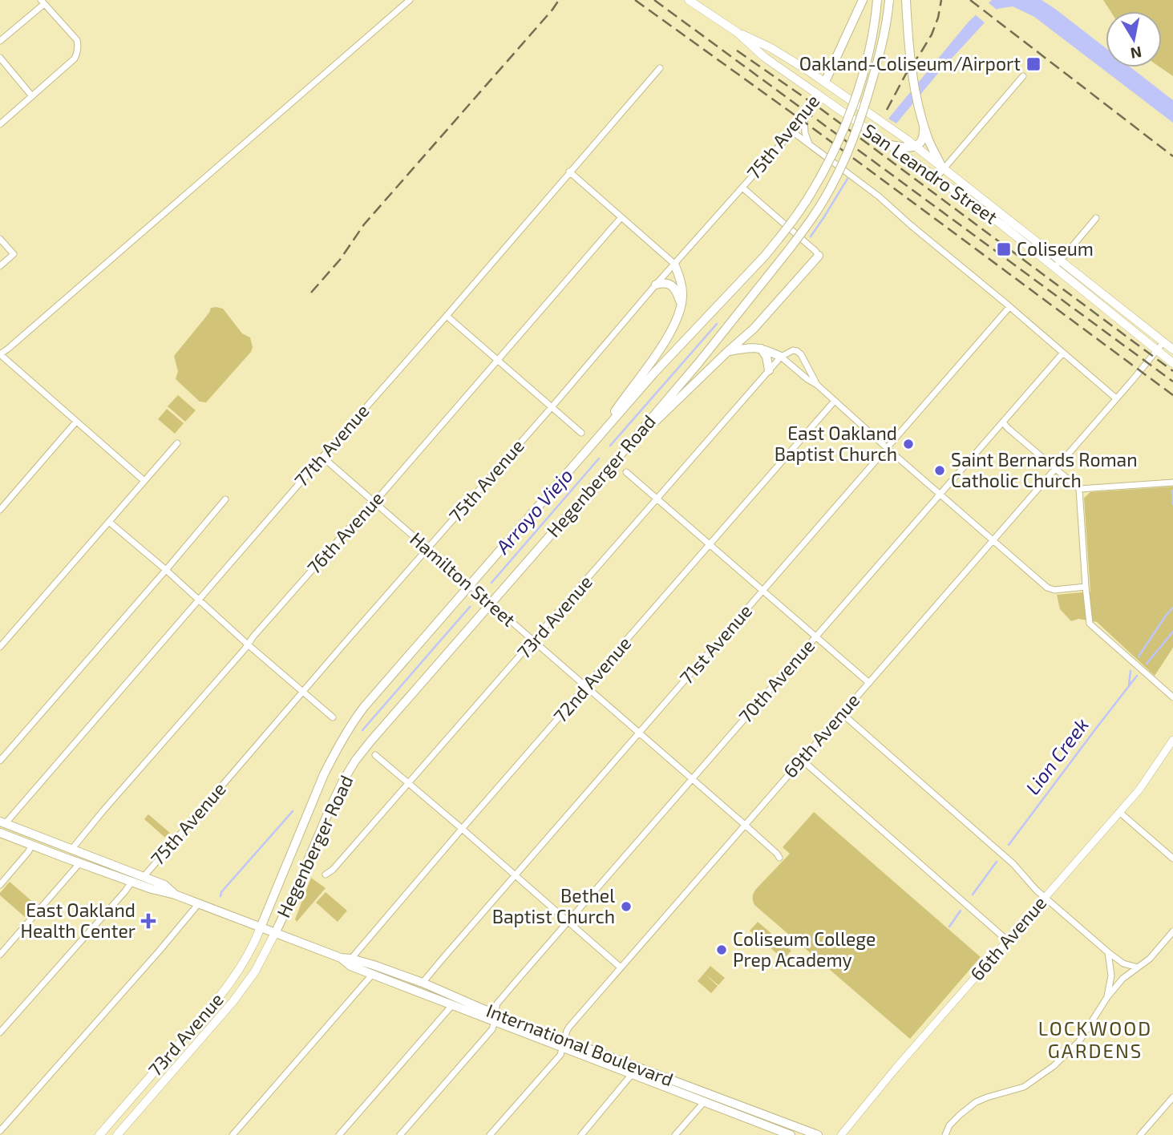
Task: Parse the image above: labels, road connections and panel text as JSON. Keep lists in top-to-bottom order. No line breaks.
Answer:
{"streets":{"main road":["75th Avenue","San Leandro Street","Hegenberger Road","73rd Avenue","International Boulevard"],"street":["77th Avenue","76th Avenue","Hamilton Street","71st Avenue","72nd Avenue","70th Avenue","69th Avenue","66th Avenue"]},"crossings":[["75th Avenue","San Leandro Street"],["75th Avenue","Hamilton Street"],["75th Avenue","International Boulevard"],["San Leandro Street","69th Avenue"],["77th Avenue","Hamilton Street"],["77th Avenue","International Boulevard"],["Hegenberger Road","Hamilton Street"],["Hegenberger Road","73rd Avenue"],["Hegenberger Road","International Boulevard"],["76th Avenue","Hamilton Street"],["76th Avenue","International Boulevard"],["Hamilton Street","73rd Avenue"],["Hamilton Street","71st Avenue"],["Hamilton Street","72nd Avenue"],["Hamilton Street","70th Avenue"],["Hamilton Street","69th Avenue"],["73rd Avenue","International Boulevard"],["71st Avenue","International Boulevard"],["72nd Avenue","International Boulevard"],["70th Avenue","International Boulevard"],["69th Avenue","International Boulevard"]],"districts":["LOCKWOOD GARDENS"],"water":["Arroyo Viejo","Lion Creek"],"places":{"transit":["Oakland-Coliseum/Airport","Coliseum"],"other":["East Oakland Baptist Church","Saint Bernards Roman Catholic Church","Bethel Baptist Church","Coliseum College Prep Academy"],"health":["East Oakland Health Center"]},"north":"bottom"}
